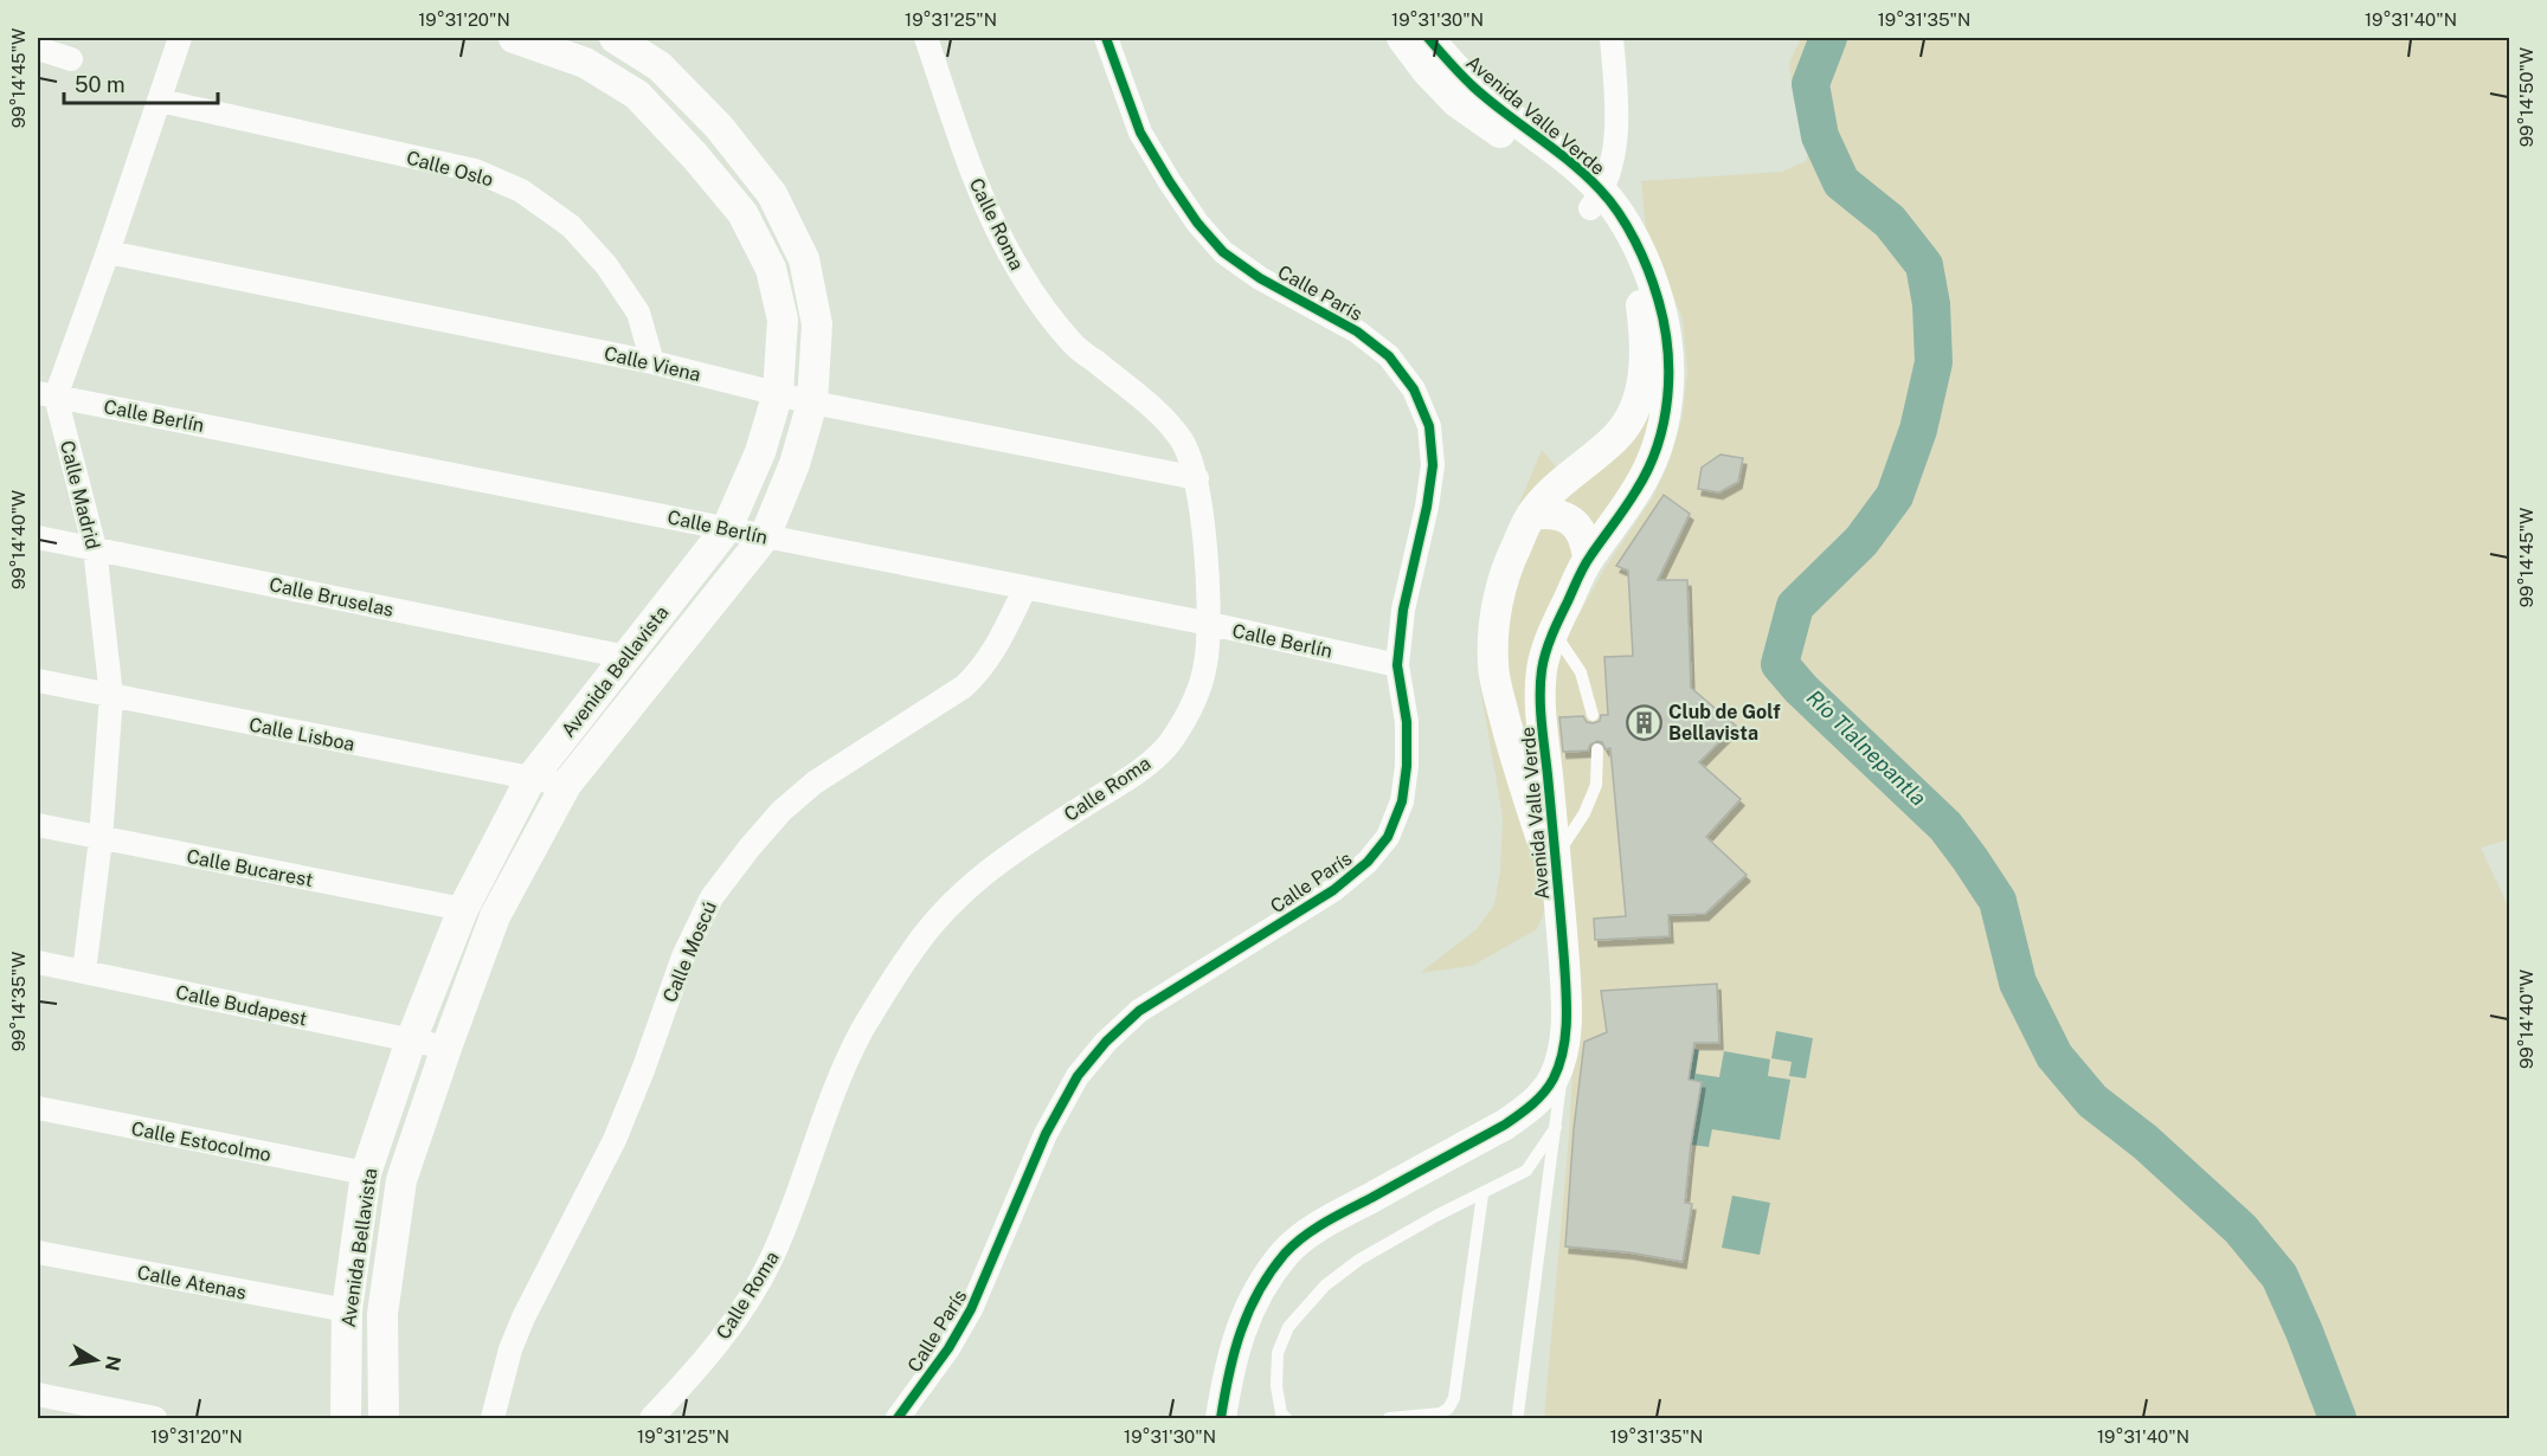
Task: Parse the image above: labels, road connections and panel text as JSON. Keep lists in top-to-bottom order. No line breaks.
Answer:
{"streets":{"street":["Avenida Valle Verde","Calle Oslo","Calle Roma","Calle París","Calle Viena","Calle Berlín","Calle Madrid","Calle Bruselas","Avenida Bellavista","Calle Lisboa","Calle Bucarest","Calle Moscú","Calle Budapest","Calle Estocolmo","Calle Atenas"]},"crossings":[["Calle Oslo","Calle Viena"],["Calle Roma","Calle Viena"],["Calle Roma","Calle Berlín"],["Calle París","Calle Berlín"],["Calle Viena","Avenida Bellavista"],["Calle Berlín","Calle Madrid"],["Calle Berlín","Avenida Bellavista"],["Calle Berlín","Calle Moscú"],["Calle Madrid","Calle Bruselas"],["Calle Madrid","Calle Lisboa"],["Calle Madrid","Calle Bucarest"],["Calle Madrid","Calle Budapest"],["Calle Bruselas","Avenida Bellavista"],["Avenida Bellavista","Calle Lisboa"],["Avenida Bellavista","Calle Bucarest"],["Avenida Bellavista","Calle Budapest"],["Avenida Bellavista","Calle Estocolmo"],["Avenida Bellavista","Calle Atenas"]],"water":["Río Tlalnepantla"],"places":{"building":["Club de Golf Bellavista"]},"scale_bar":"50 m","north":"right","coordinates":["19°31'20\"N","19°31'25\"N","19°31'30\"N","19°31'35\"N","19°31'40\"N","99°14'45\"W","99°14'50\"W","99°14'40\"W","99°14'35\"W"]}
